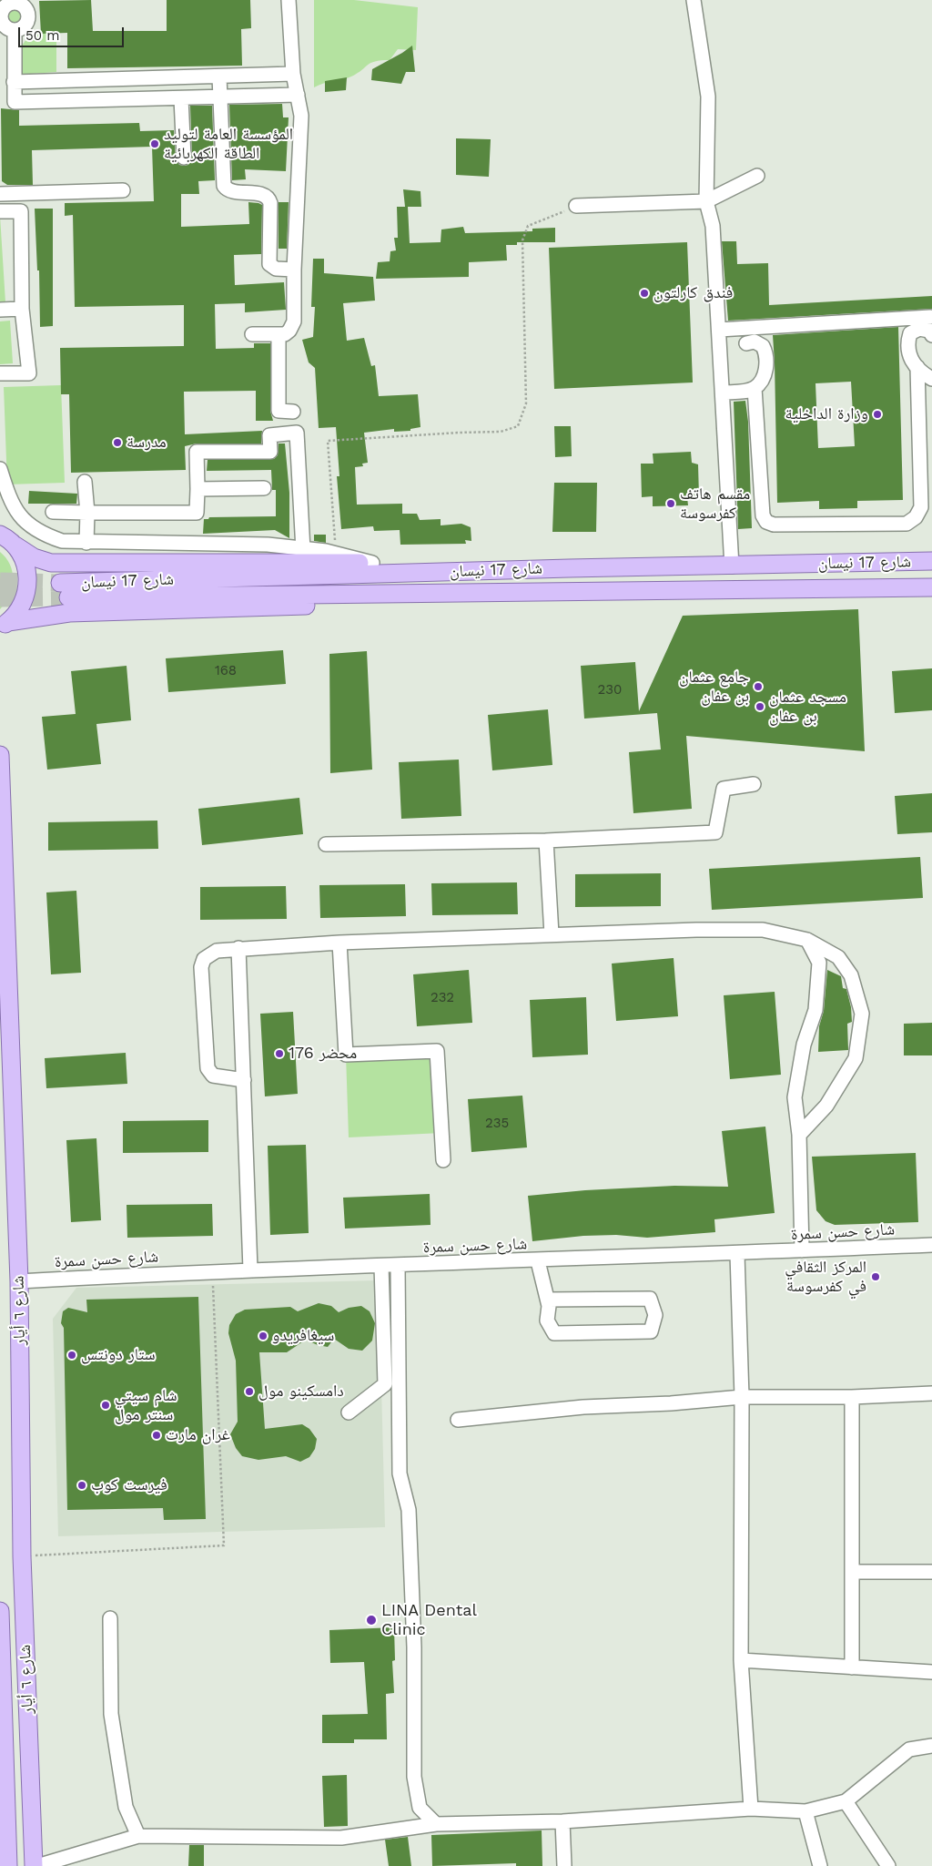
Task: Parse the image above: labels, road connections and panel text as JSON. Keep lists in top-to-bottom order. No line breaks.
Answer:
{"streets":{"main road":["شارع 17 نيسان","شارع ٦ أيار"],"street":["شارع حسن سمرة"]},"crossings":[["شارع حسن سمرة","شارع ٦ أيار"]],"places":["المؤسسة العامة لتوليد الطاقة الكهربائية","فندق كارلتون","وزارة الداخلية","مدرسة","مقسم هاتف كفرسوسة","جامع عثمان بن عفان","مسجد عثمان بن عفان","محضر 176","المركز الثقافي في كفرسوسة","سيغافريدو","ستار دونتس","دامسكينو مول","شام سيتي سنتر مول","غران مارت","فيرست كوب","LINA Dental Clinic"],"house_numbers":["168","230","232","235"],"scale_bar":"50 m"}
